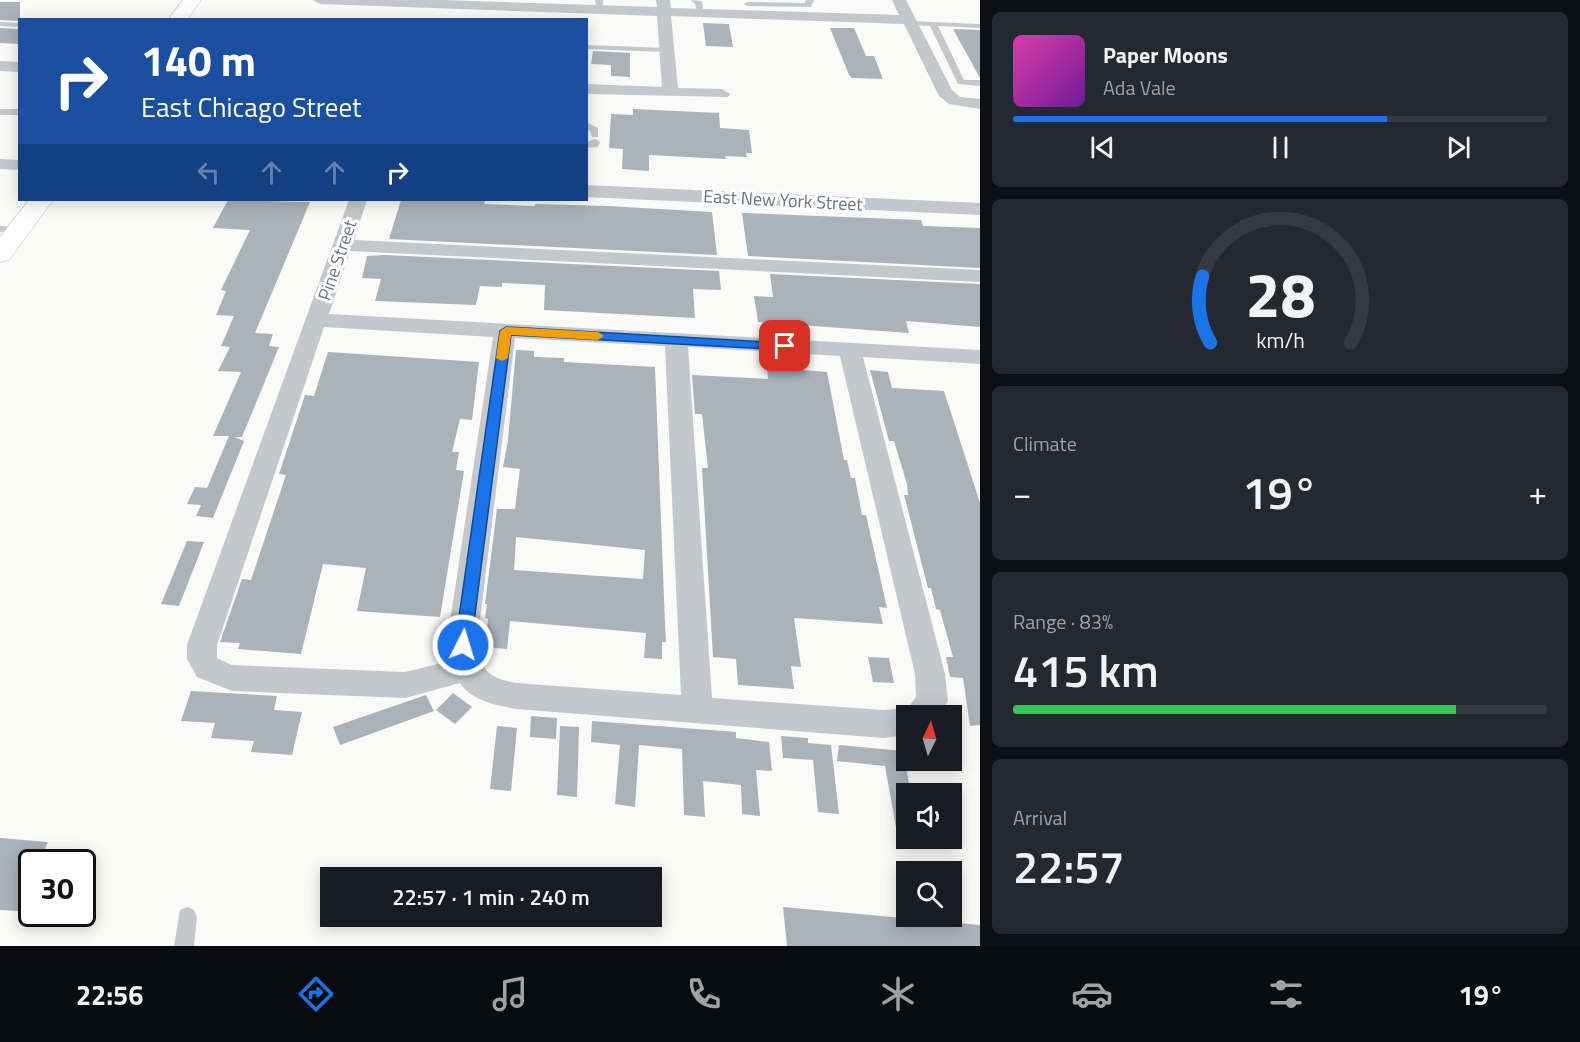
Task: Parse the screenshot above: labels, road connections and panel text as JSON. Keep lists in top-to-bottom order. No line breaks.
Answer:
{"streets":{"street":["East New York Street","Pine Street"]},"north":"top","page":{"turn":["140 m","East Chicago Street"],"song":["Paper Moons","Ada Vale"],"tile":["Climate",["Range · 83%","415 km"],["Arrival","22:57"]],"heat":["−","19°","+"],"limit":"30","trip":"22:57 · 1 min · 240 m","tabs":["22:56","19°"],"gauge":["28","km/h"]}}
